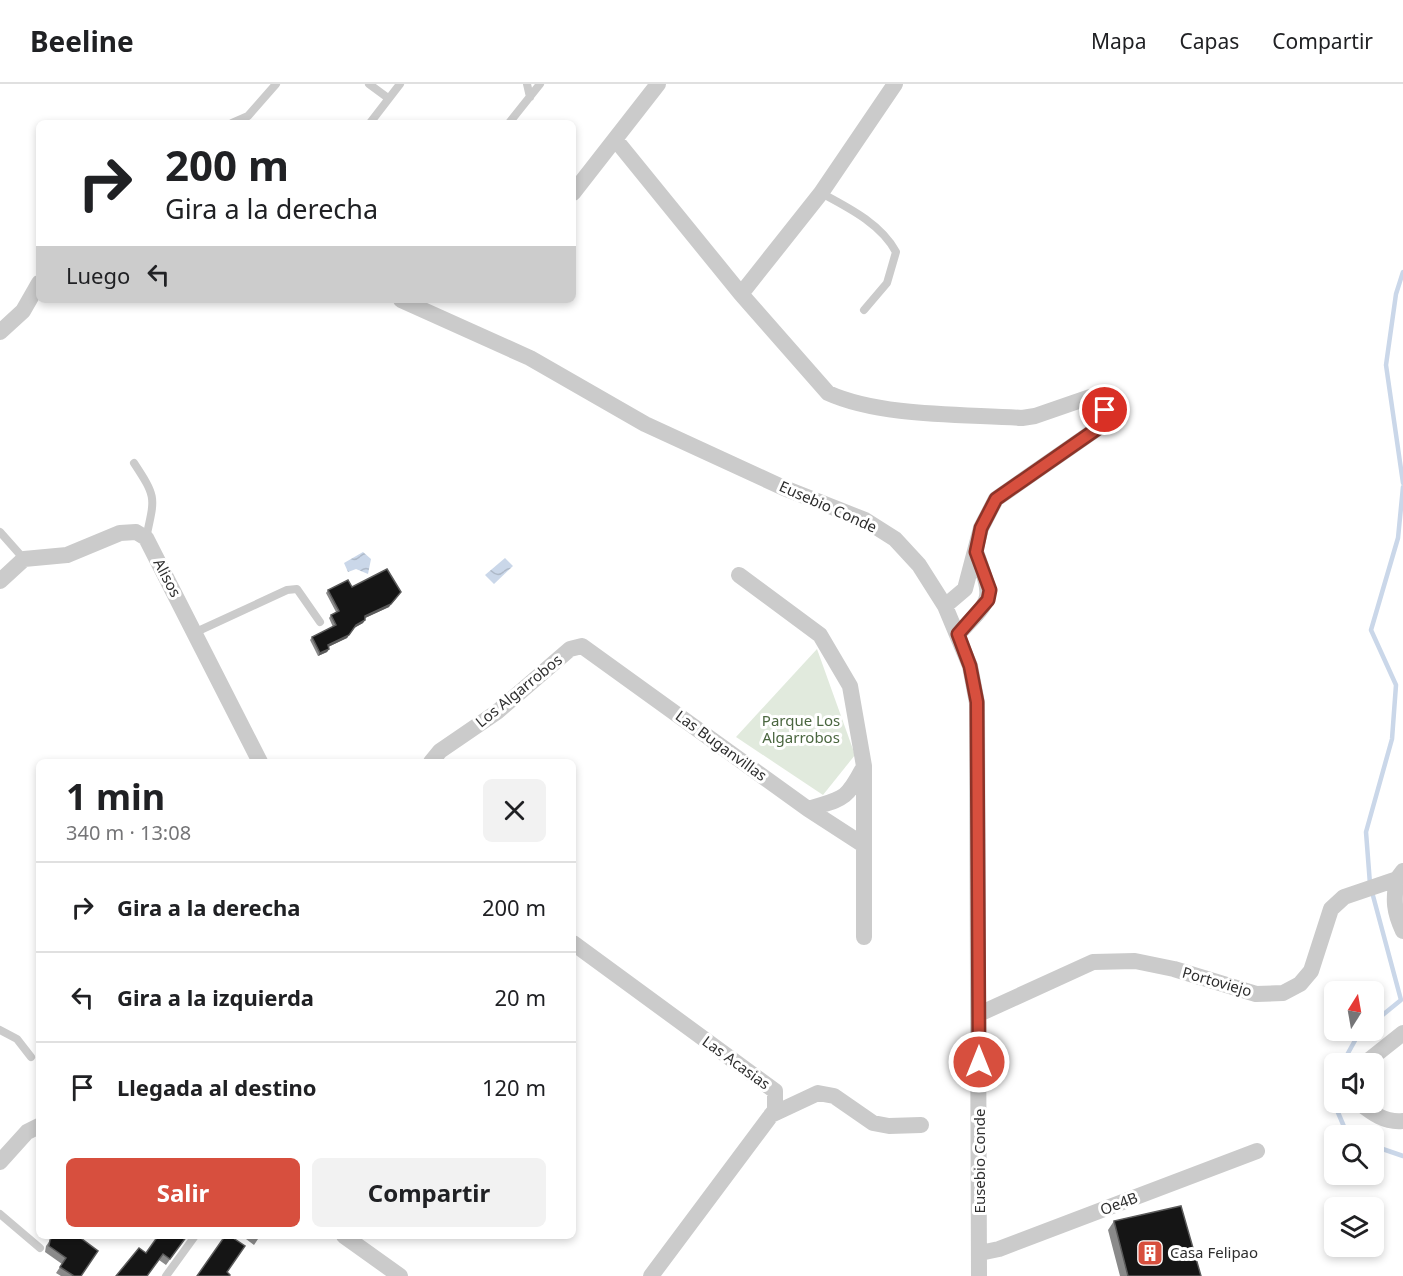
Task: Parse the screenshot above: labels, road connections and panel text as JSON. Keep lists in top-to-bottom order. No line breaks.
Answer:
{"streets":{"street":["Eusebio Conde","Alisos","Los Algarrobos","Las Buganvillas","Portoviejo","Las Acasias","Oe4B"]},"crossings":[["Eusebio Conde","Portoviejo"],["Eusebio Conde","Oe4B"],["Los Algarrobos","Las Buganvillas"]],"parks":["Parque Los Algarrobos"],"places":{"building":["Casa Felipao"]},"north":"top","page":{"header":"Beeline","nav":["Mapa","Capas","Compartir"],"turn":["200 m","Gira a la derecha"],"then":"Luego","heading":["1 min","340 m · 13:08"],"list":[{"name":"Gira a la derecha","value":"200 m"},{"name":"Gira a la izquierda","value":"20 m"},{"name":"Llegada al destino","value":"120 m"}],"buttons":["Salir","Compartir"]}}
